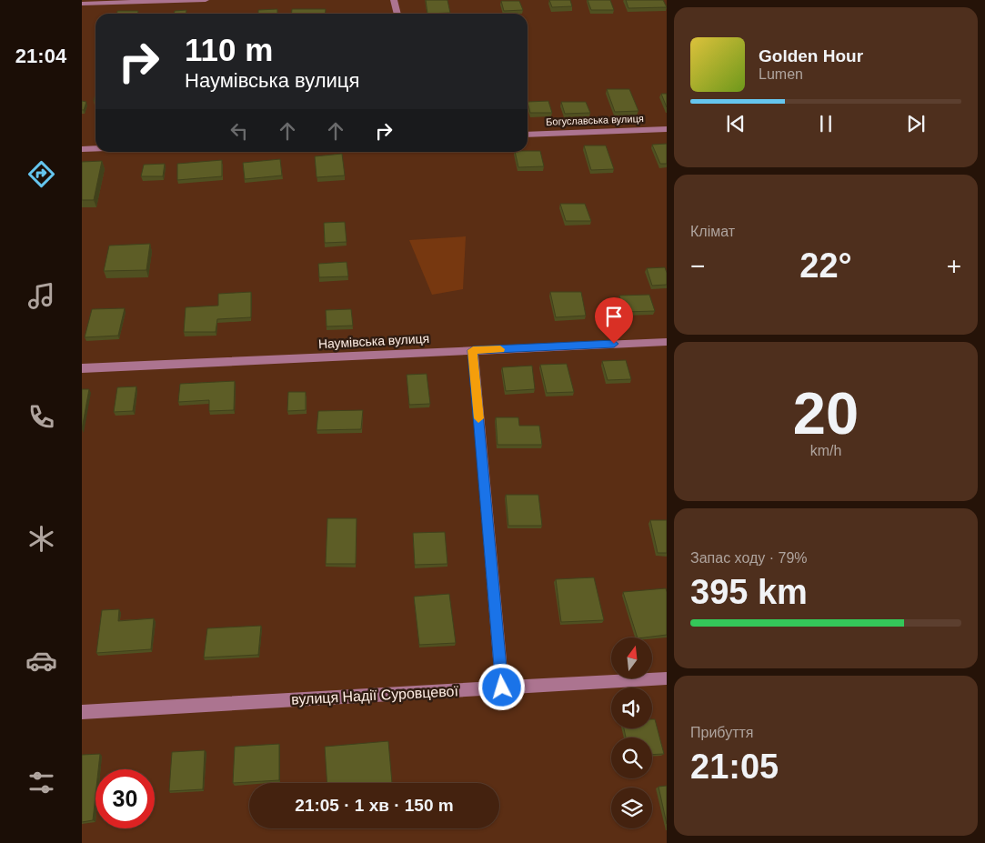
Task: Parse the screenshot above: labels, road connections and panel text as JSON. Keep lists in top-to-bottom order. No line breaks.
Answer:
{"streets":{"street":["Богуславська вулиця","Наумівська вулиця","вулиця Надії Суровцевої"]},"north":"top","page":{"tabs":"21:04","turn":["110 m","Наумівська вулиця"],"song":["Golden Hour","Lumen"],"tile":["Клімат",["20","km/h"],["Запас ходу · 79%","395 km"],["Прибуття","21:05"]],"heat":["−","22°","+"],"limit":"30","trip":"21:05 · 1 хв · 150 m"}}
